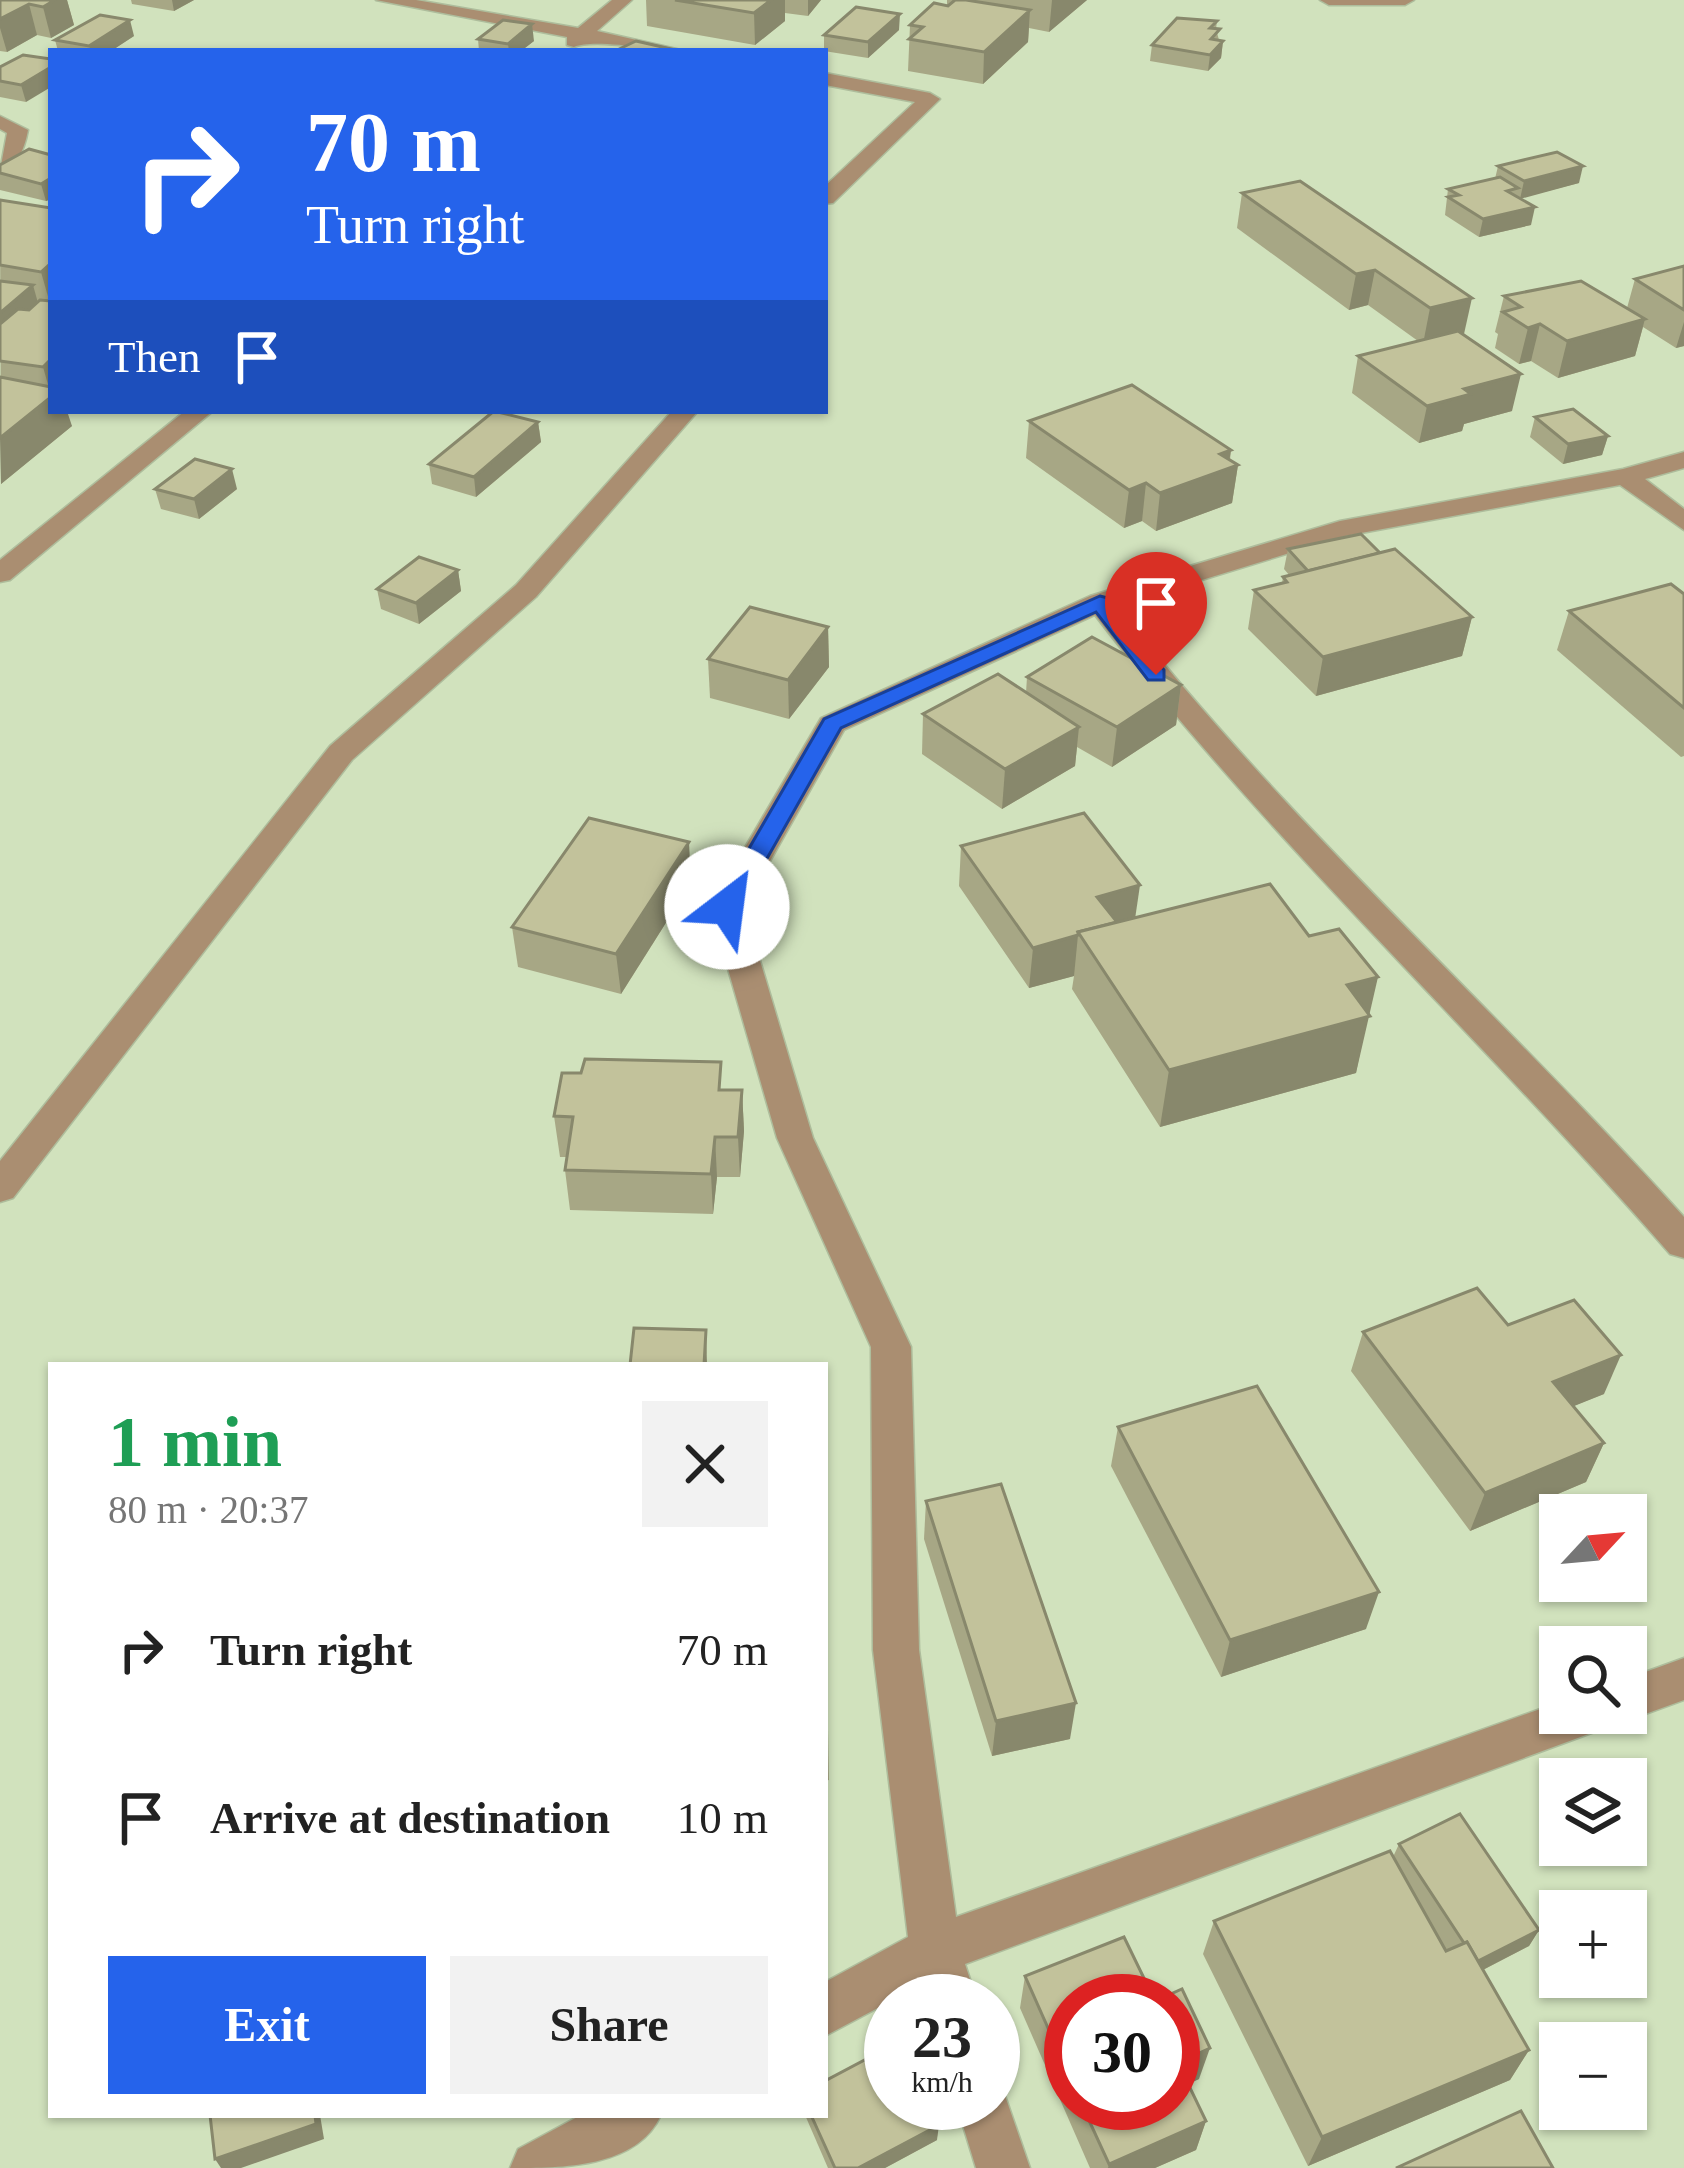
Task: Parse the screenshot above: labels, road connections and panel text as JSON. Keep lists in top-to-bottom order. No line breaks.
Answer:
{"north":"top right","page":{"turn":["70 m","Turn right"],"then":"Then","heading":["1 min","80 m · 20:37"],"map_buttons":["+","−"],"list":[{"name":"Turn right","value":"70 m"},{"name":"Arrive at destination","value":"10 m"}],"buttons":["Exit","Share"],"speed":"23 km/h","limit":"30"}}
